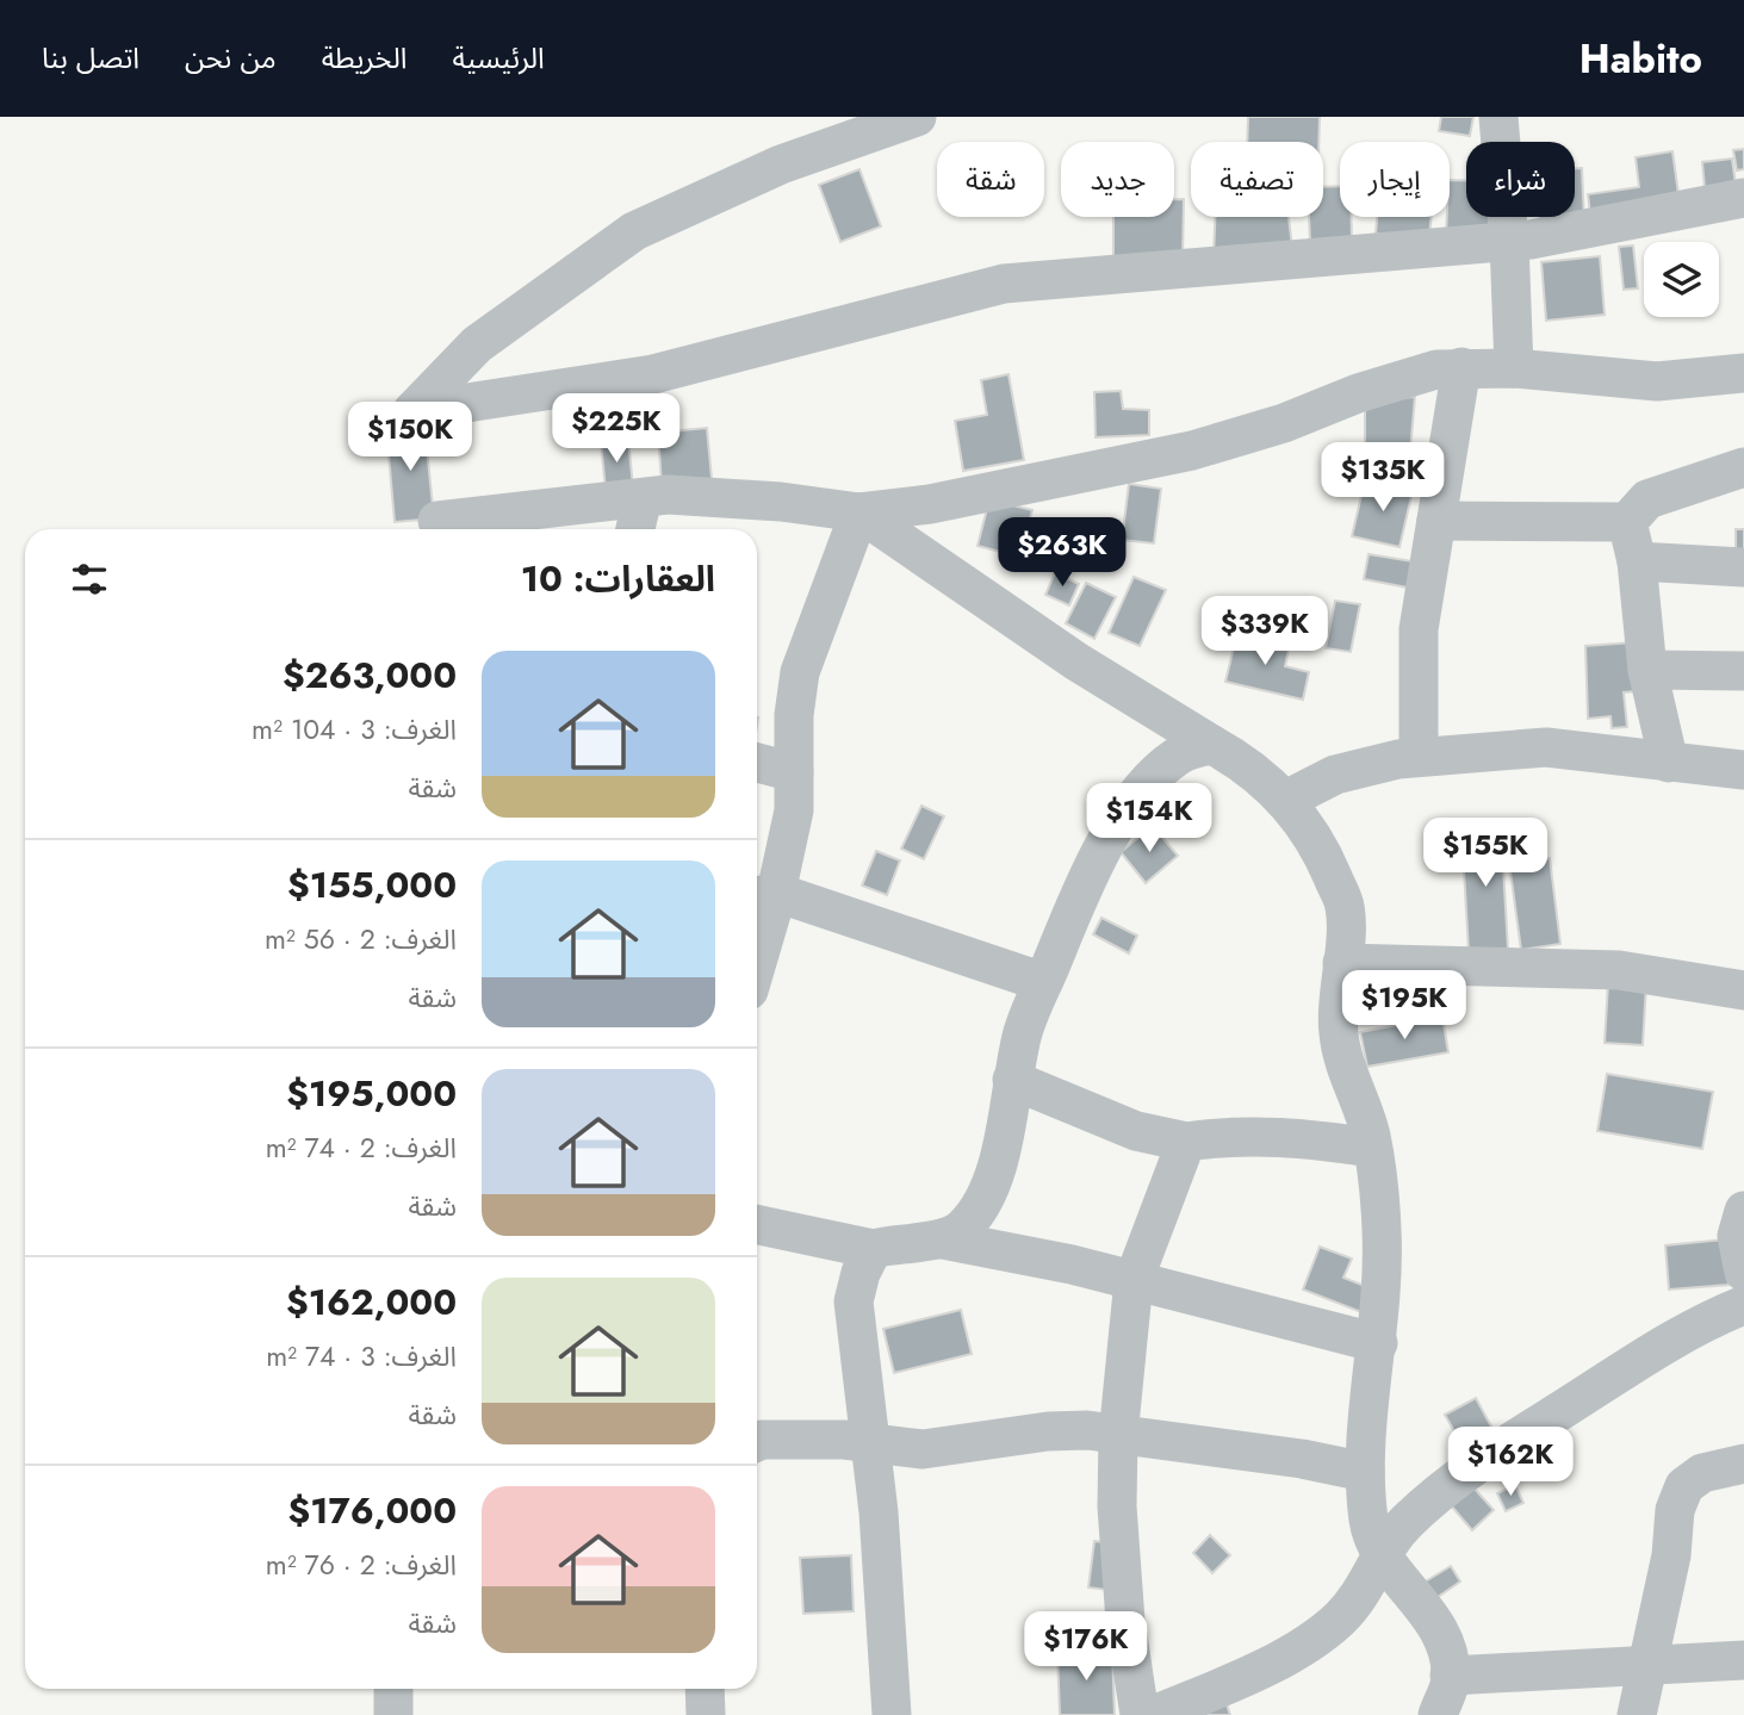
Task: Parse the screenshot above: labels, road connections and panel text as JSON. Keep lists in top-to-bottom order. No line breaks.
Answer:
{"page":{"header":"Habito","nav":["الرئيسية","الخريطة","من نحن","اتصل بنا"],"chip":["شراء","إيجار","تصفية","جديد","شقة"],"price":["$225K","$150K","$135K","$263K","$339K","$154K","$155K","$195K","$162K","$176K"],"heading":"العقارات: 10","list":[{"name":"$263,000","note":"الغرف: 3 · 104 m² · شقة"},{"name":"$155,000","note":"الغرف: 2 · 56 m² · شقة"},{"name":"$195,000","note":"الغرف: 2 · 74 m² · شقة"},{"name":"$162,000","note":"الغرف: 3 · 74 m² · شقة"},{"name":"$176,000","note":"الغرف: 2 · 76 m² · شقة"}]}}
